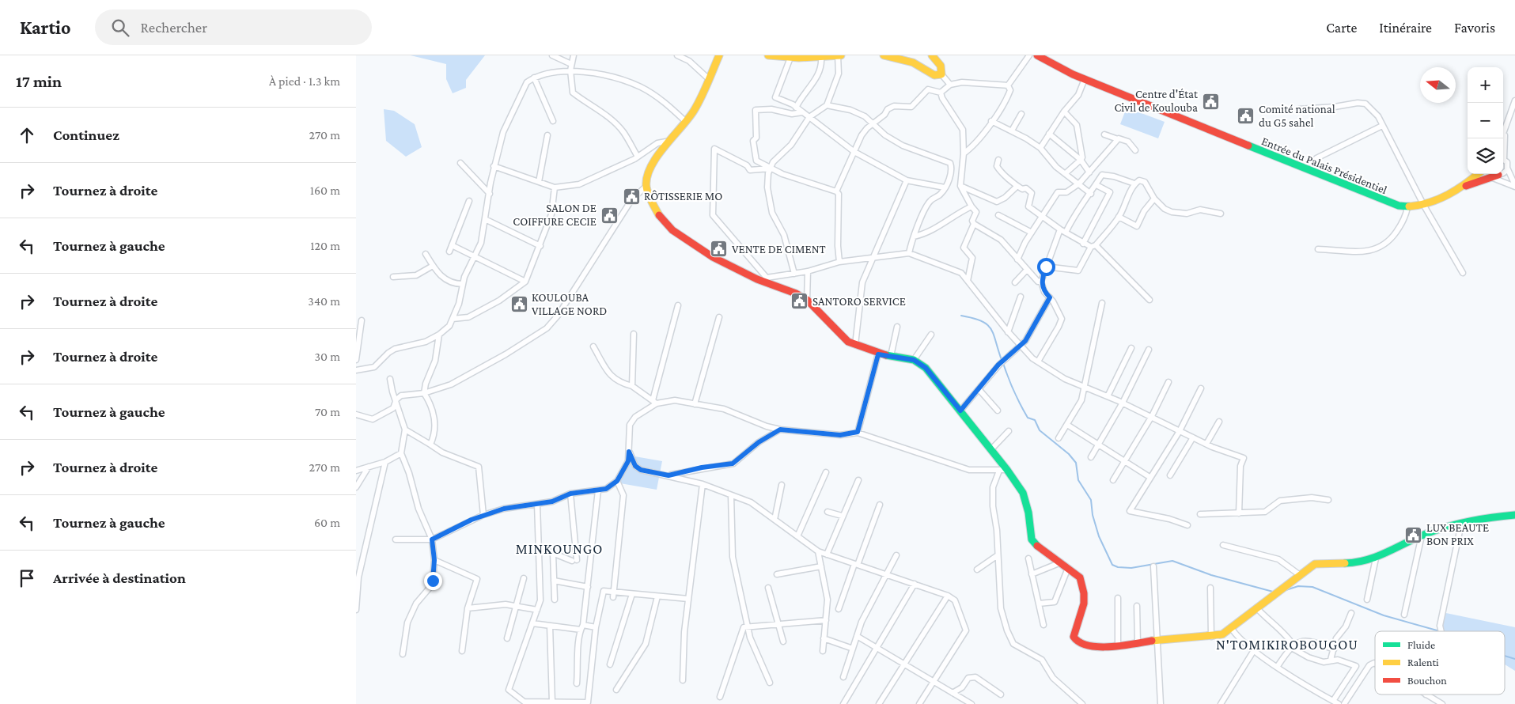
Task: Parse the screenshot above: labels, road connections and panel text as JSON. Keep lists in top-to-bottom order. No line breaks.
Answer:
{"streets":{"street":["Entrée du Palais Présidentiel"]},"districts":["MINKOUNGO","N'TOMIKIROBOUGOU"],"places":{"public building":["Centre d'État Civil de Koulouba","Comité national du G5 sahel","RÔTISSERIE MO","SALON DE COIFFURE CECIE","VENTE DE CIMENT","SANTORO SERVICE","KOULOUBA VILLAGE NORD","LUX BEAUTE BON PRIX"]},"legend":["Fluide","Ralenti","Bouchon"],"north":"left","page":{"header":"Kartio","search":"Rechercher","nav":["Carte","Itinéraire","Favoris"],"heading":["17 min","À pied · 1.3 km"],"map_buttons":["+","−"],"list":[["Continuez","270 m"],["Tournez à droite","160 m"],["Tournez à gauche","120 m"],["Tournez à droite","340 m"],["Tournez à droite","30 m"],["Tournez à gauche","70 m"],["Tournez à droite","270 m"],["Tournez à gauche","60 m"],"Arrivée à destination"]}}
